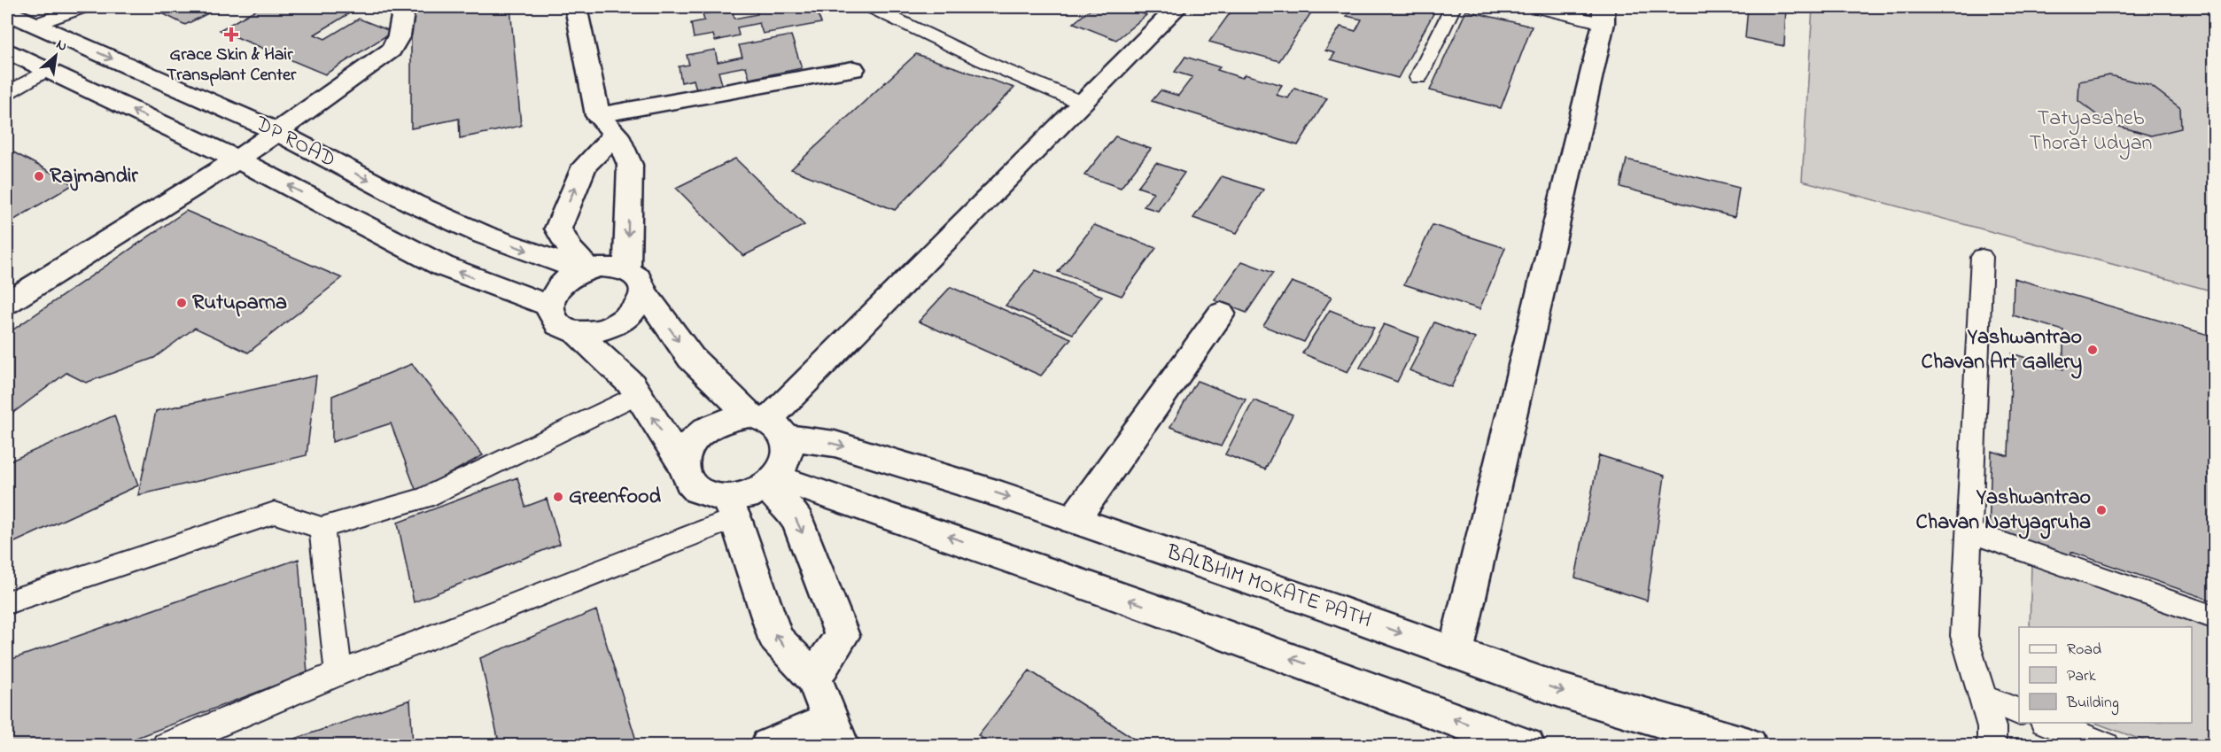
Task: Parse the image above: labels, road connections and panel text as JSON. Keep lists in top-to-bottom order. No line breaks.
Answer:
{"streets":{"main road":["DP ROAD","BALBHIM MOKATE PATH"]},"parks":["Tatyasaheb Thorat Udyan"],"places":{"health":["Grace Skin & Hair Transplant Center"],"other":["Rajmandir","Rutuparna","Yashwantrao Chavan Art Gallery","Greenfood","Yashwantrao Chavan Natyagruha"]},"legend":["Road","Park","Building"],"north":"top right"}
